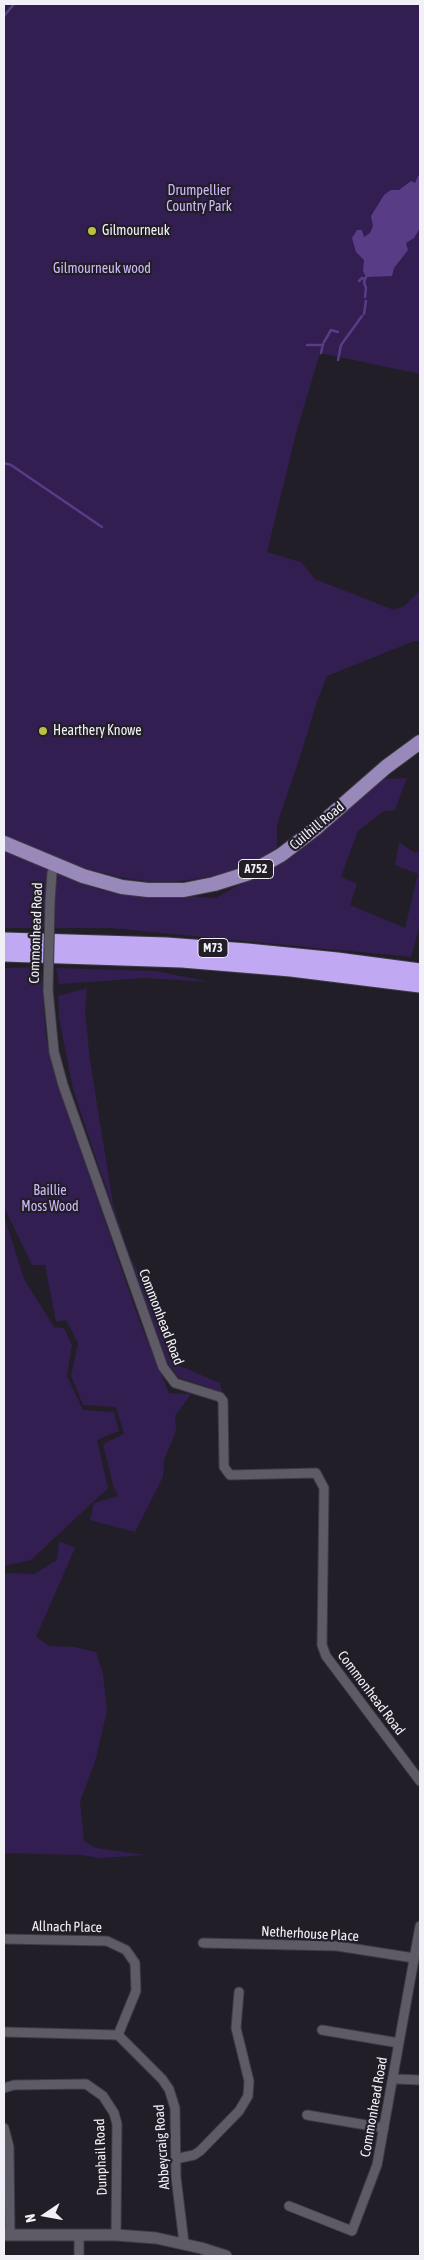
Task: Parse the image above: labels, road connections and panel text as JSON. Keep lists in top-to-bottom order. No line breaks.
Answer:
{"streets":{"highway":["M73"],"main road":["Cuilhill Road","A752"],"street":["Commonhead Road","Allnach Place","Netherhouse Place","Abbeycraig Road","Dunphail Road"]},"crossings":[["Cuilhill Road","A752"],["Cuilhill Road","Commonhead Road"],["A752","Commonhead Road"],["Commonhead Road","Netherhouse Place"],["Allnach Place","Abbeycraig Road"]],"parks":["Drumpellier Country Park","Gilmourneuk wood","Baillie Moss Wood"],"places":["Gilmourneuk","Hearthery Knowe"],"north":"left"}
